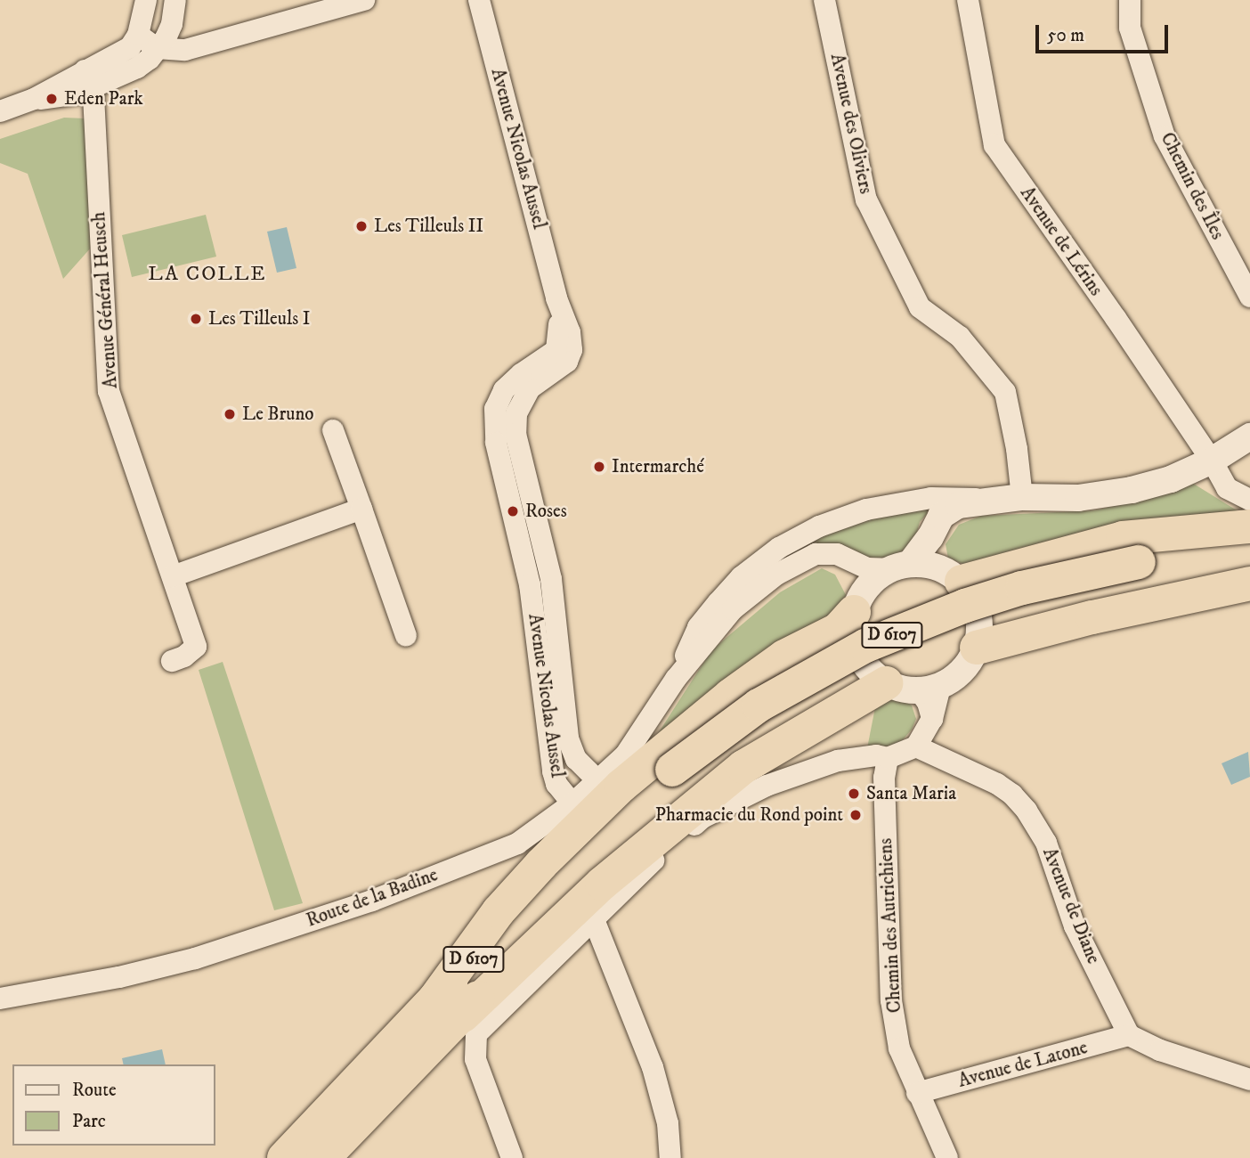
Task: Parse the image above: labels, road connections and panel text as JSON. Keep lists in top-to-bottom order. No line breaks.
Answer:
{"streets":{"highway":["D 6107"],"street":["Avenue des Oliviers","Avenue Nicolas Aussel","Chemin des Îles","Avenue de Lérins","Avenue Général Heusch","Route de la Badine","Avenue de Diane","Chemin des Autrichiens","Avenue de Latone"]},"crossings":[["Avenue des Oliviers","Route de la Badine"],["Avenue Nicolas Aussel","Route de la Badine"],["Avenue de Lérins","Route de la Badine"],["Avenue de Diane","Avenue de Latone"],["Chemin des Autrichiens","Avenue de Latone"]],"districts":["LA COLLE"],"places":["Eden Park","Les Tilleuls II","Les Tilleuls I","Le Bruno","Intermarché","Roses","Santa Maria","Pharmacie du Rond point"],"legend":["Route","Parc"],"scale_bar":"50 m"}
